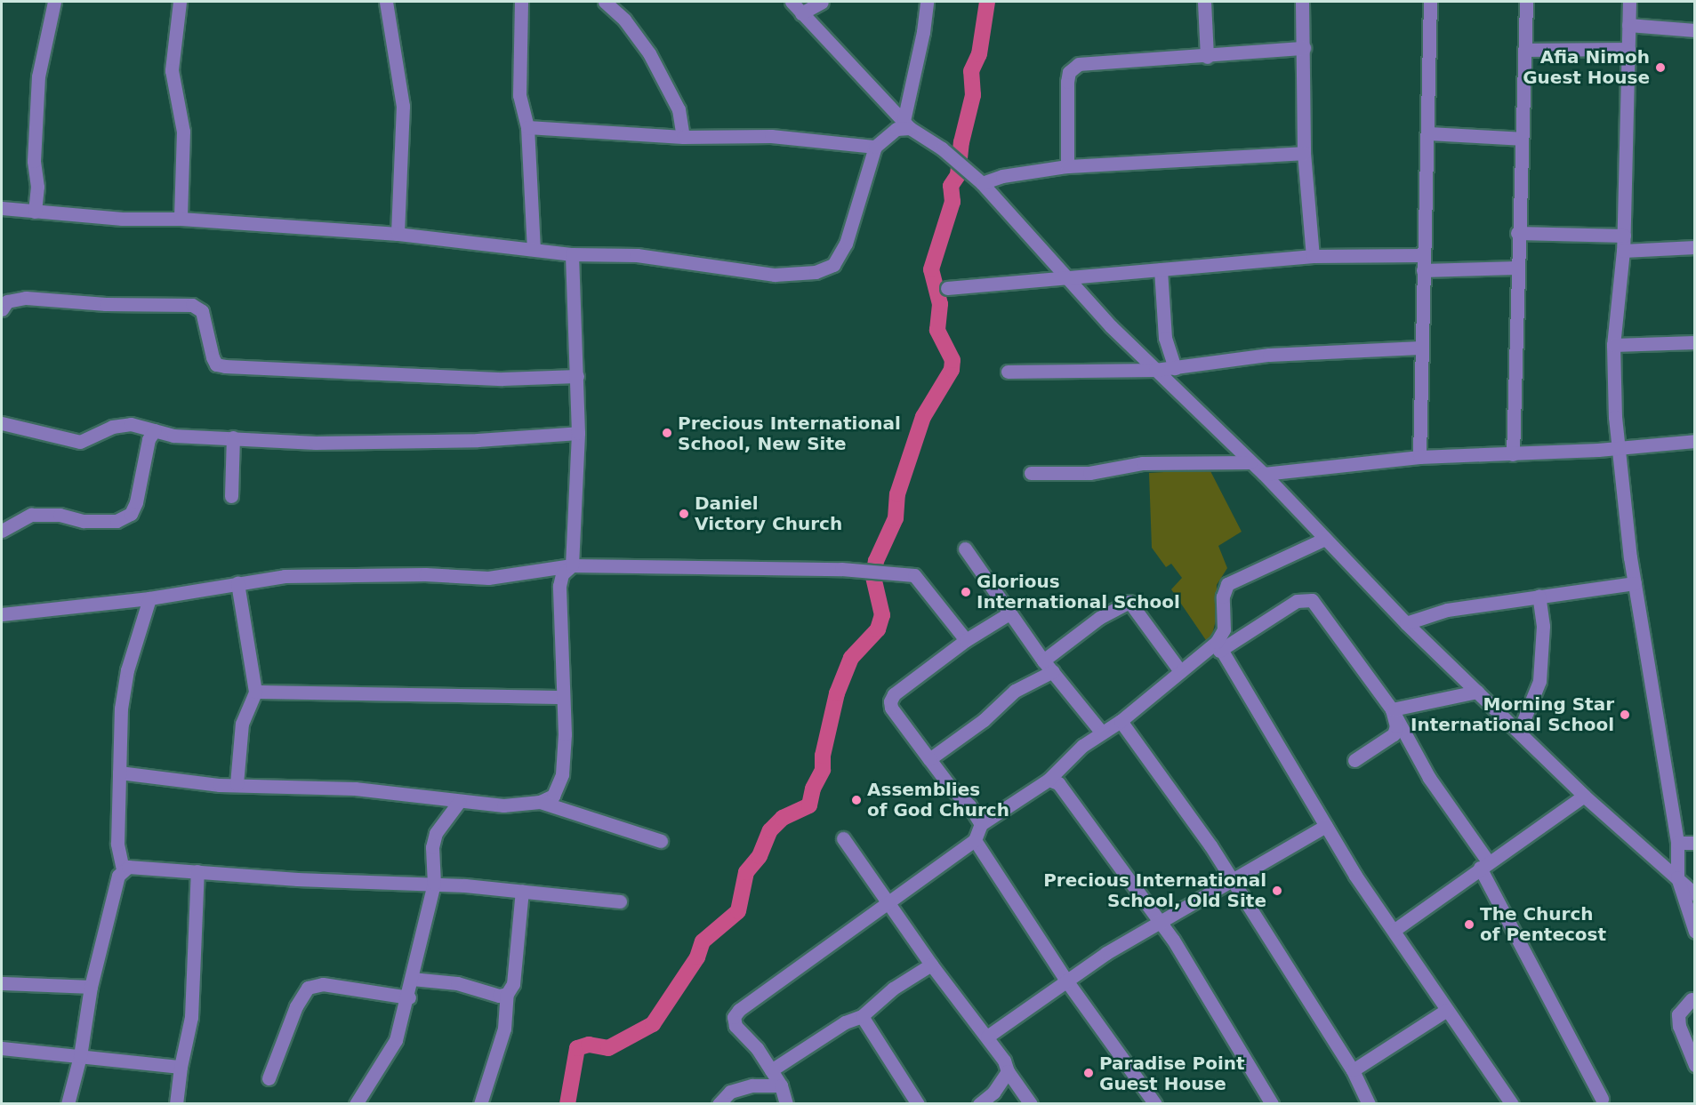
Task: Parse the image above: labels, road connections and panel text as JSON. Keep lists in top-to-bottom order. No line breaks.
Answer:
{"places":["Afia Nimoh Guest House","Precious International School, New Site","Daniel Victory Church","Glorious International School","Morning Star International School","Assemblies of God Church","Precious International School, Old Site","The Church of Pentecost","Paradise Point Guest House"]}
